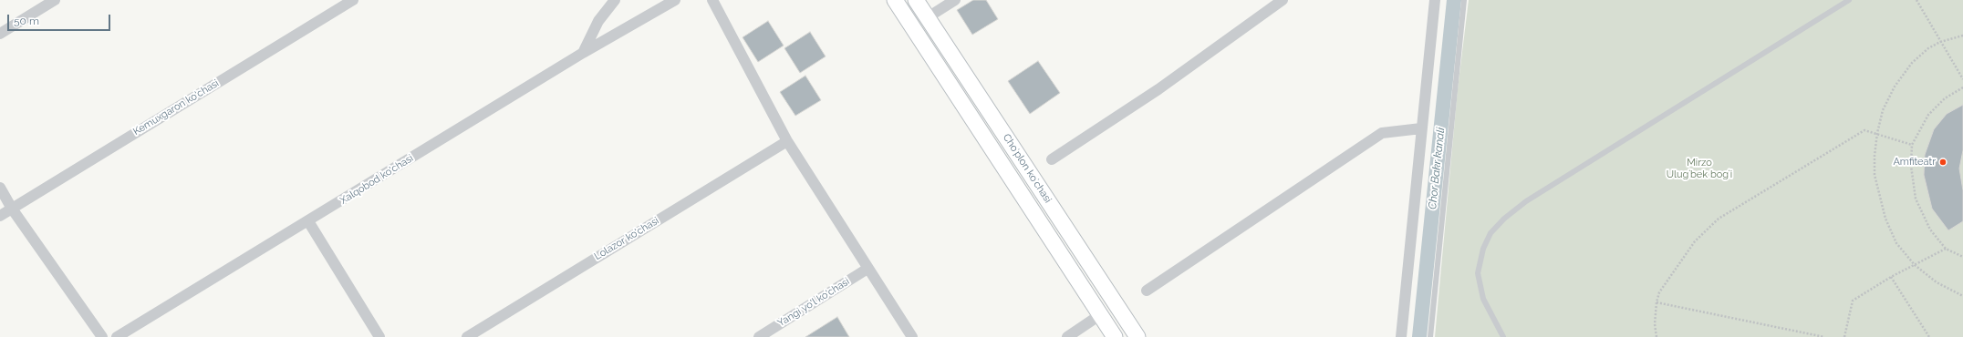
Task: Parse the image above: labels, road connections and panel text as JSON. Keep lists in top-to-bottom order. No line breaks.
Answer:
{"streets":{"main road":["Choʻplon koʻchasi"],"street":["Kemuxgaron ko'chasi","Xalqobod ko'chasi","Lolazor ko'chasi","Yangi yo'l ko'chasi"]},"water":["Chor Bakr kanali"],"parks":["Mirzo Ulugʻbek bogʻi"],"places":["Amfiteatr"],"scale_bar":"50 m"}
